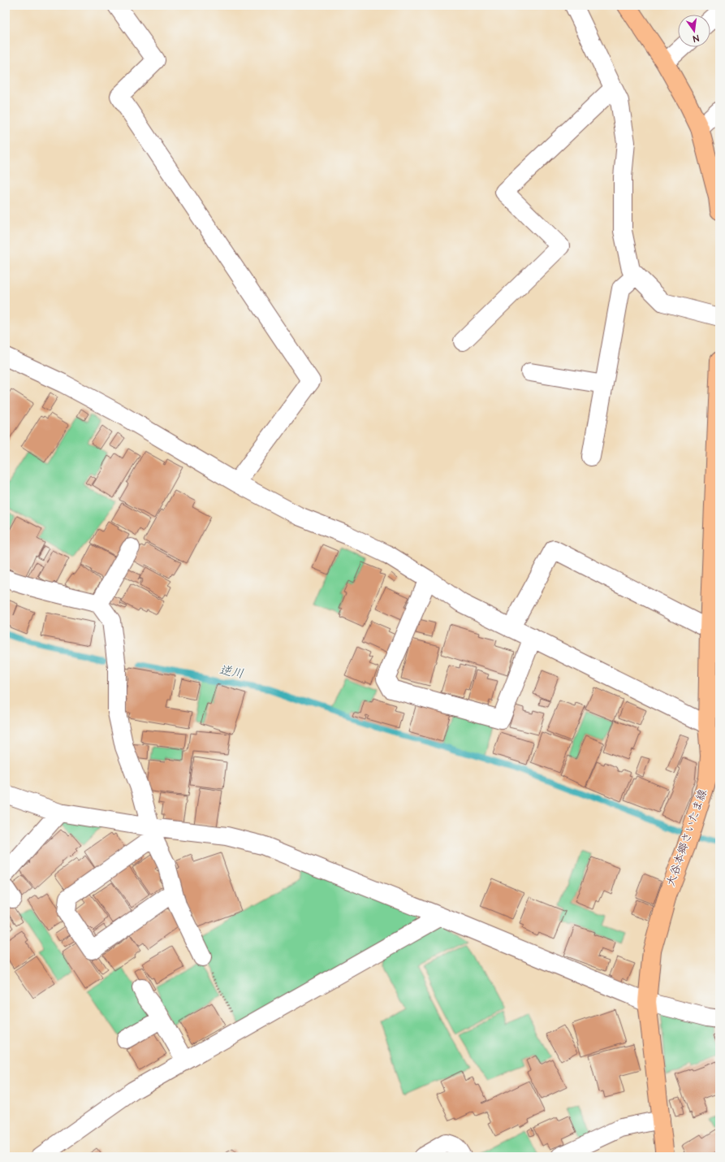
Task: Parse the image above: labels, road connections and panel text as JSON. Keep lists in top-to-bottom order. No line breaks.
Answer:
{"streets":{"main road":["大谷本郷さいたま線"]},"water":["逆川"],"north":"bottom"}
